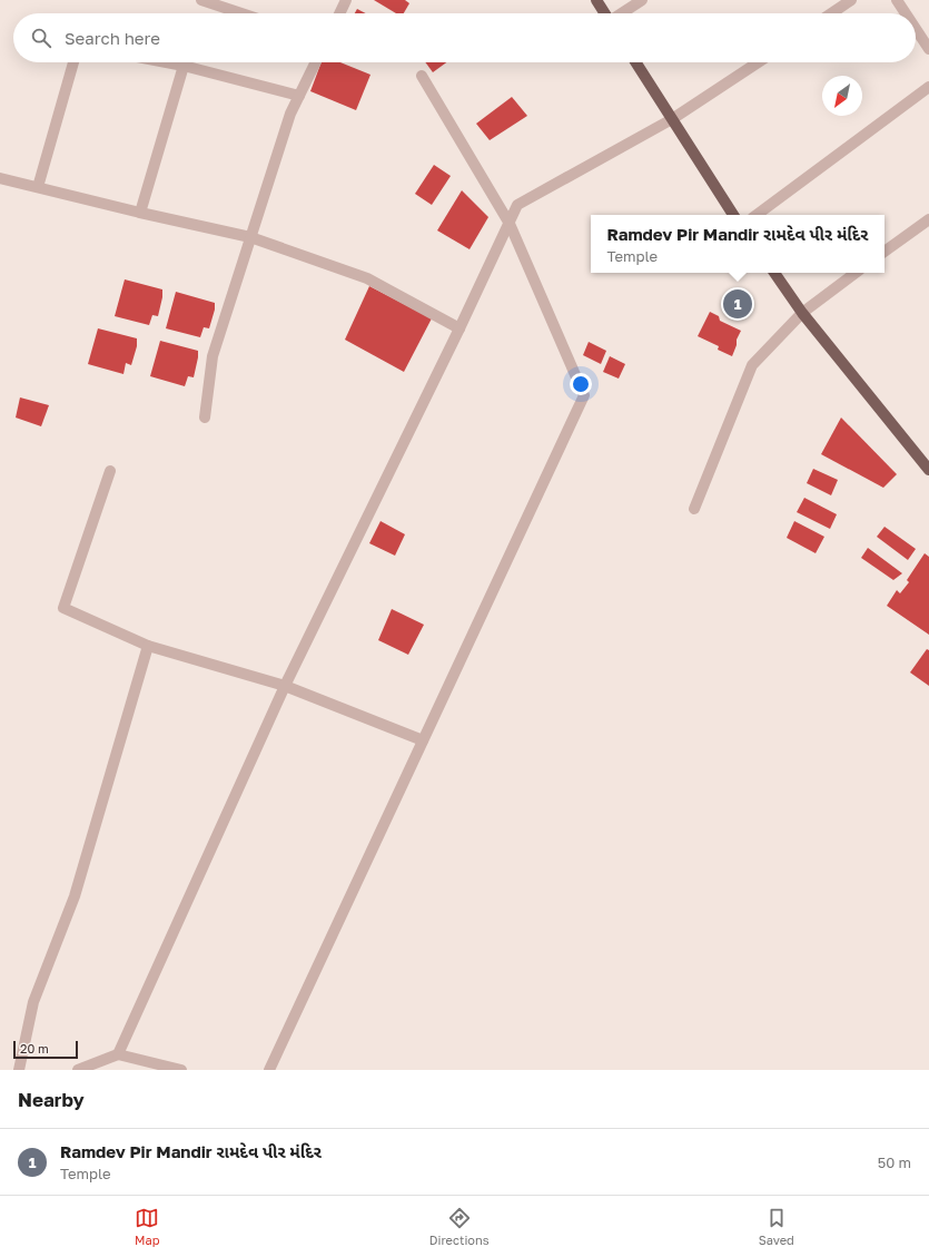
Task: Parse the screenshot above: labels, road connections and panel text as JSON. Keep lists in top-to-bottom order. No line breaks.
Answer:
{"scale_bar":"20 m","north":"bottom left","page":{"search":"Search here","popup":["Ramdev Pir Mandir રામદેવ પીર મંદિર","Temple"],"pins":"1","scale":"20 m","heading":"Nearby","list":[{"mark":"1","name":"Ramdev Pir Mandir રામદેવ પીર મંદિર","note":"Temple","value":"50 m"}],"nav":["Map","Directions","Saved"]}}
